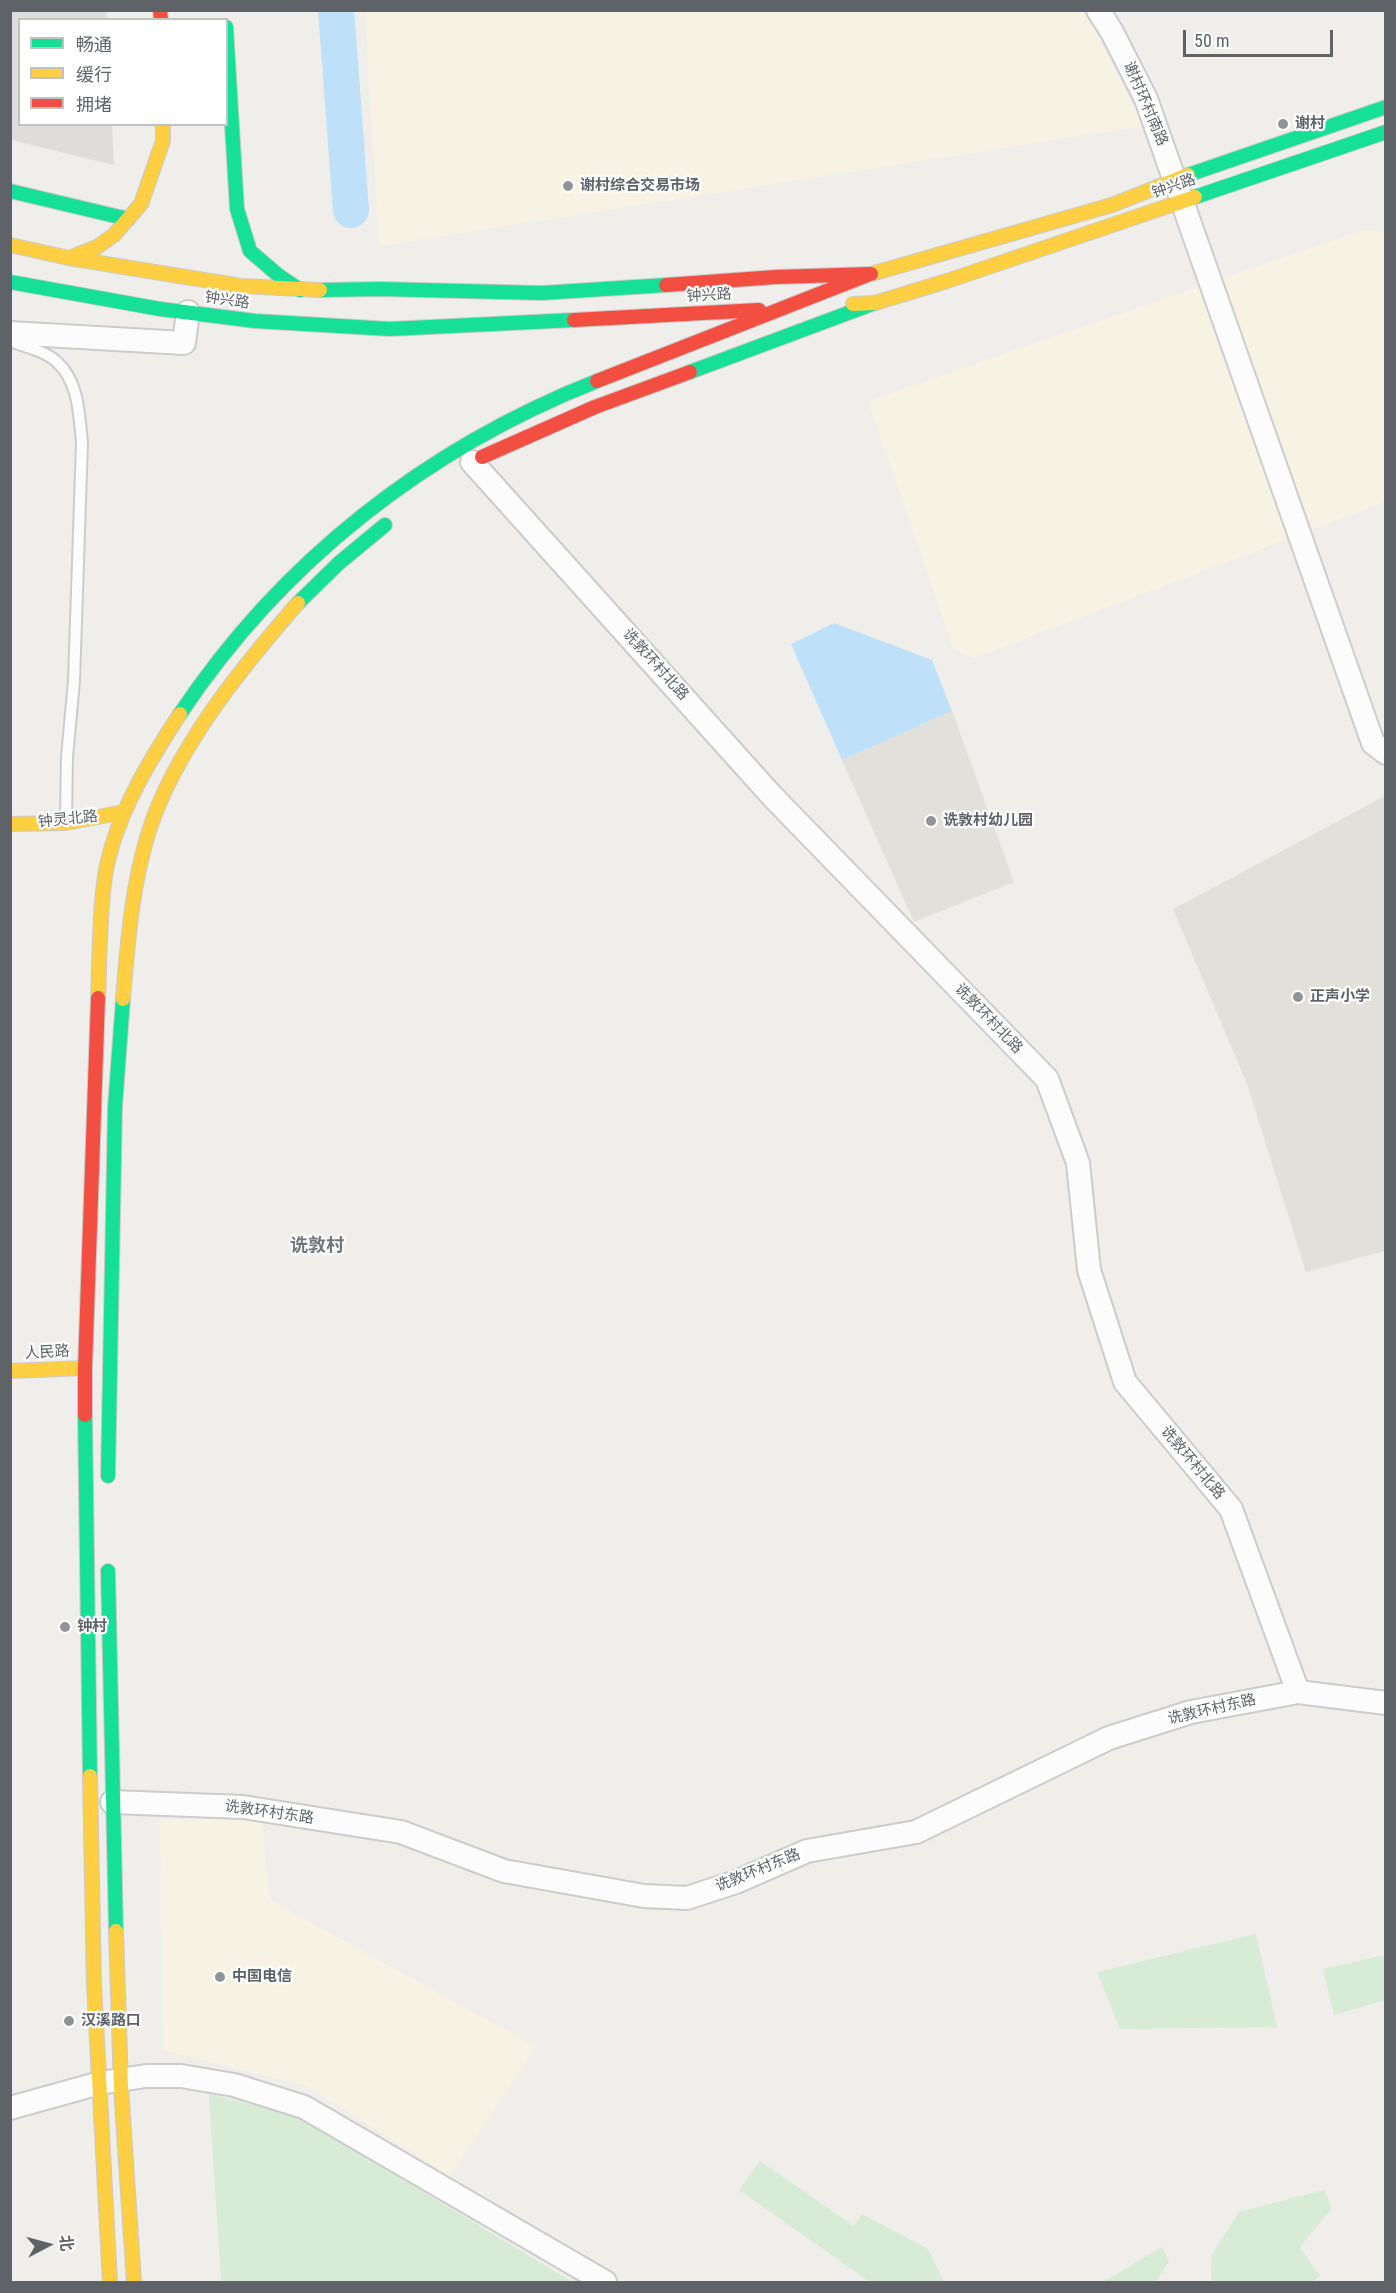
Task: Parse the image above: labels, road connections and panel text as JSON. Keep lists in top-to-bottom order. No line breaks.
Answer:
{"streets":{"main road":["钟兴路","钟灵北路","人民路"],"street":["谢村环村南路","诜敦环村北路","诜敦环村东路"]},"crossings":[["谢村环村南路","钟兴路"],["诜敦环村北路","诜敦环村东路"]],"districts":["诜敦村"],"places":["谢村","谢村综合交易市场","诜敦村幼儿园","正声小学","钟村","中国电信","汉溪路口"],"legend":["畅通","缓行","拥堵"],"scale_bar":"50 m","north":"right"}
